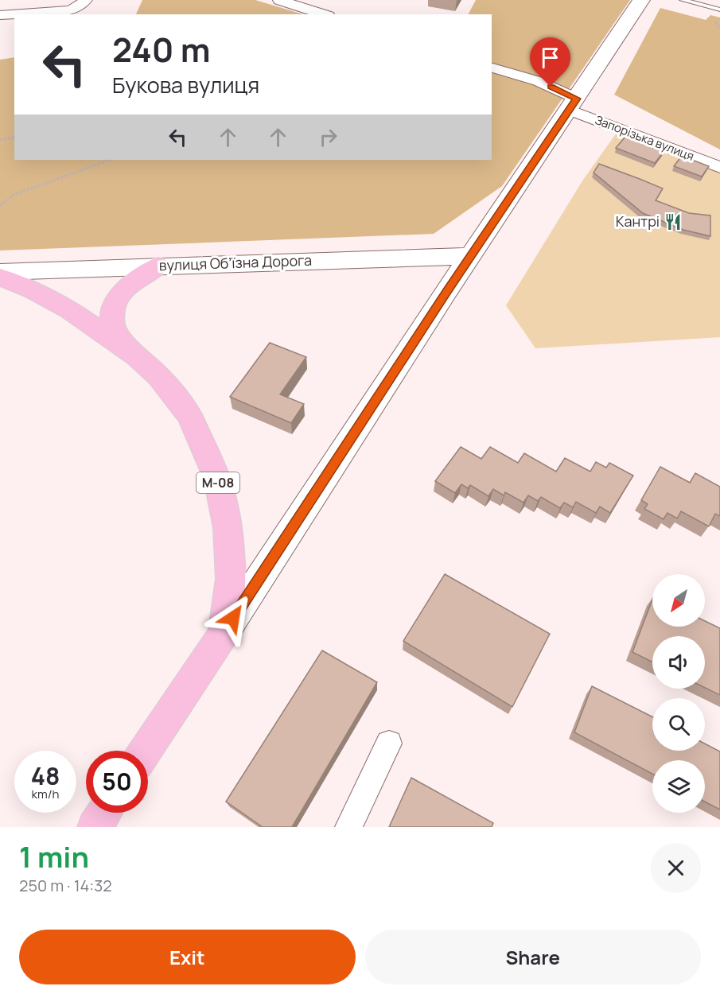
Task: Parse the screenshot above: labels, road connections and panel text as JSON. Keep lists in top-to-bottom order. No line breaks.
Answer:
{"streets":{"highway":["М-08"],"main road":["вулиця Обʼїзна Дорога"],"street":["Запорізька вулиця"]},"places":{"restaurant":["Кантрі"]},"north":"bottom left","page":{"turn":["240 m","Букова вулиця"],"speed":"48 km/h","limit":"50","heading":["1 min","250 m · 14:32"],"buttons":["Exit","Share"]}}
